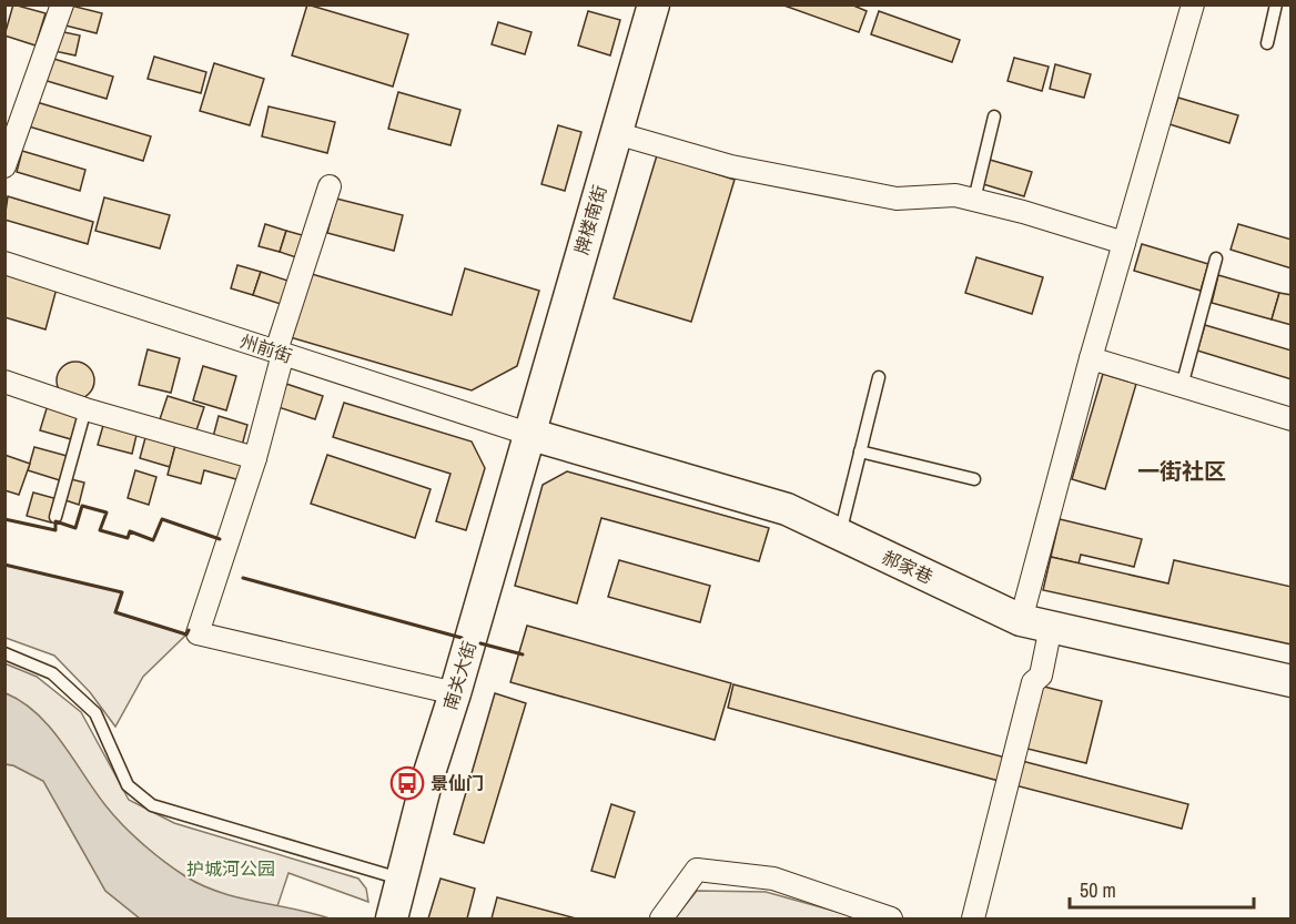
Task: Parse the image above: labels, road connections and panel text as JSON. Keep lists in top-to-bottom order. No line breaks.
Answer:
{"streets":{"main road":["牌楼南街","郝家巷","南关大街"],"street":["州前街"]},"crossings":[["牌楼南街","州前街"],["牌楼南街","郝家巷"],["牌楼南街","南关大街"],["州前街","郝家巷"],["州前街","南关大街"],["郝家巷","南关大街"]],"districts":["一街社区"],"parks":["护城河公园"],"places":{"bus stop":["景仙门"]},"scale_bar":"50 m"}
